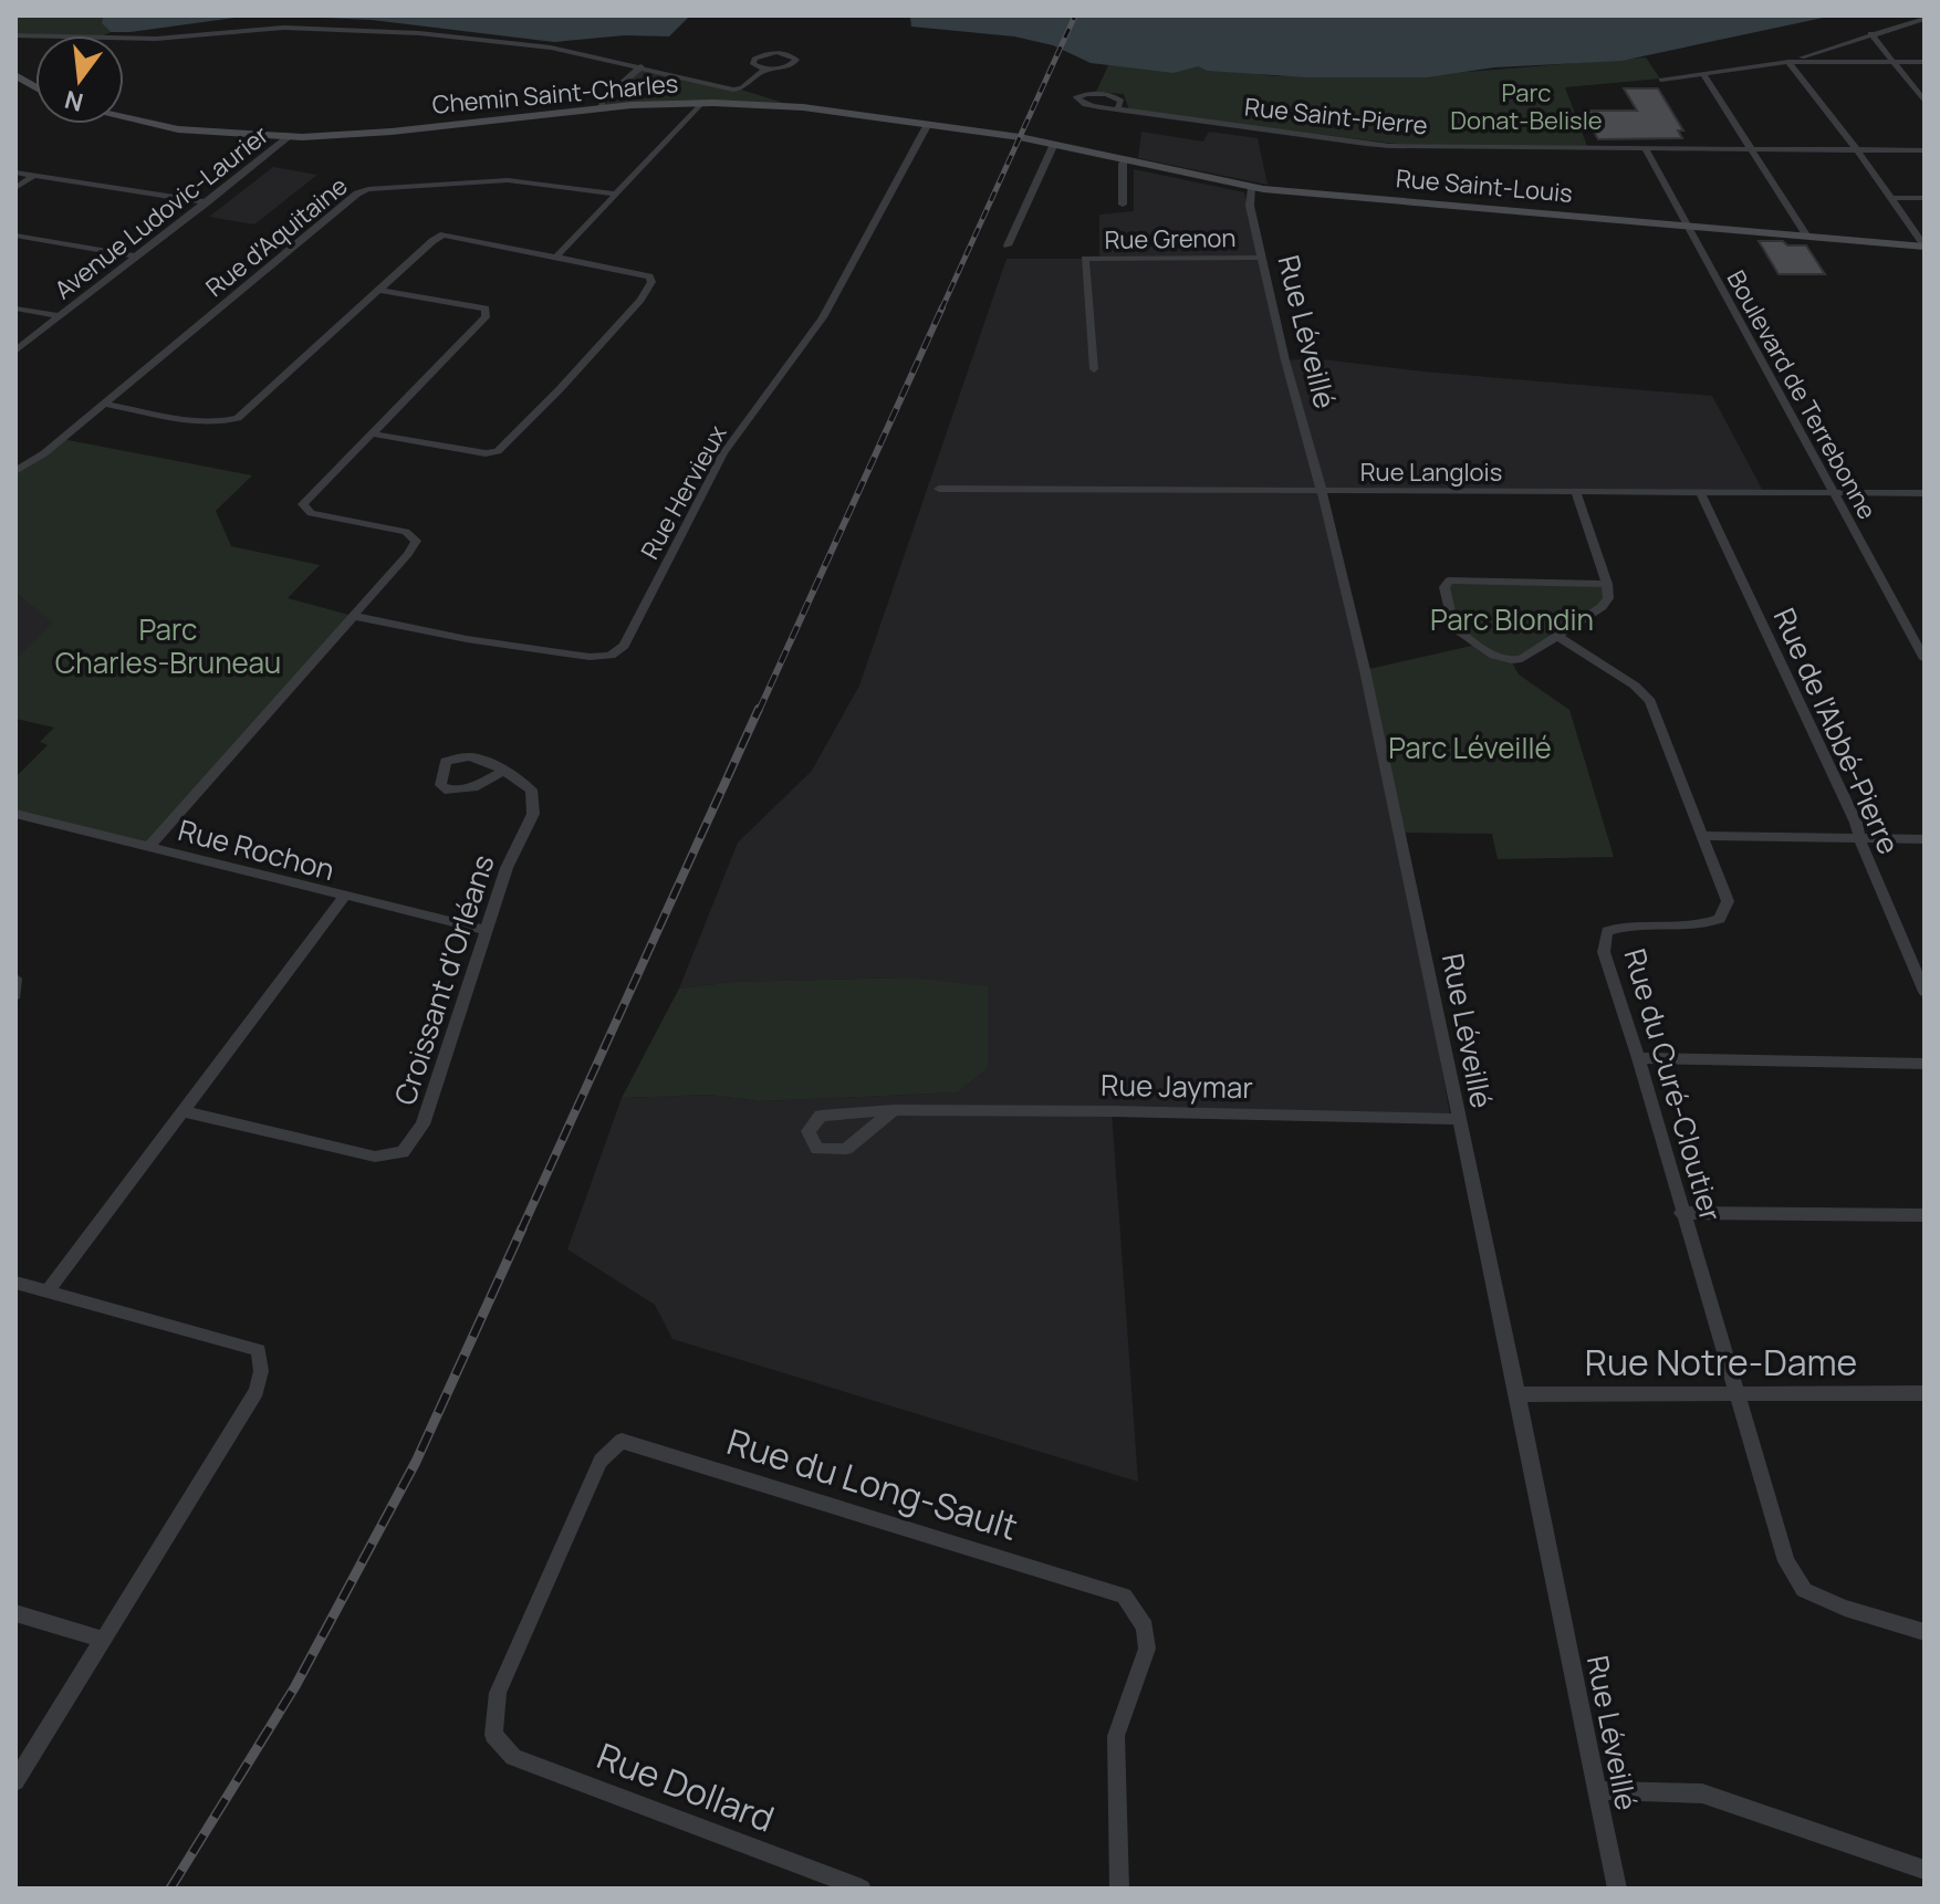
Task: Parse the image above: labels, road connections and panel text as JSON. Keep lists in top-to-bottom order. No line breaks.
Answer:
{"streets":{"main road":["Chemin Saint-Charles","Rue Saint-Louis"],"street":["Rue Saint-Pierre","Avenue Ludovic-Laurier","Rue d'Aquitaine","Rue Grenon","Rue Léveillé","Boulevard de Terrebonne","Rue Langlois","Rue Hervieux","Rue de l'Abbé-Pierre","Rue Rochon","Croissant d'Orléans","Rue du Curé-Cloutier","Rue Jaymar","Rue Notre-Dame","Rue du Long-Sault","Rue Dollard"]},"crossings":[["Chemin Saint-Charles","Rue Saint-Louis"],["Chemin Saint-Charles","Avenue Ludovic-Laurier"],["Chemin Saint-Charles","Rue Hervieux"],["Rue Saint-Pierre","Boulevard de Terrebonne"],["Rue Saint-Louis","Rue Léveillé"],["Rue Saint-Louis","Boulevard de Terrebonne"],["Rue Grenon","Rue Léveillé"],["Rue Léveillé","Rue Langlois"],["Rue Léveillé","Rue Jaymar"],["Rue Léveillé","Rue Notre-Dame"],["Boulevard de Terrebonne","Rue Langlois"],["Rue Langlois","Rue de l'Abbé-Pierre"],["Rue Rochon","Croissant d'Orléans"],["Rue du Curé-Cloutier","Rue Notre-Dame"],["Rue du Long-Sault","Rue Dollard"]],"parks":["Parc Donat-Belisle","Parc Blondin","Parc Charles-Bruneau","Parc Léveillé"],"north":"bottom"}
